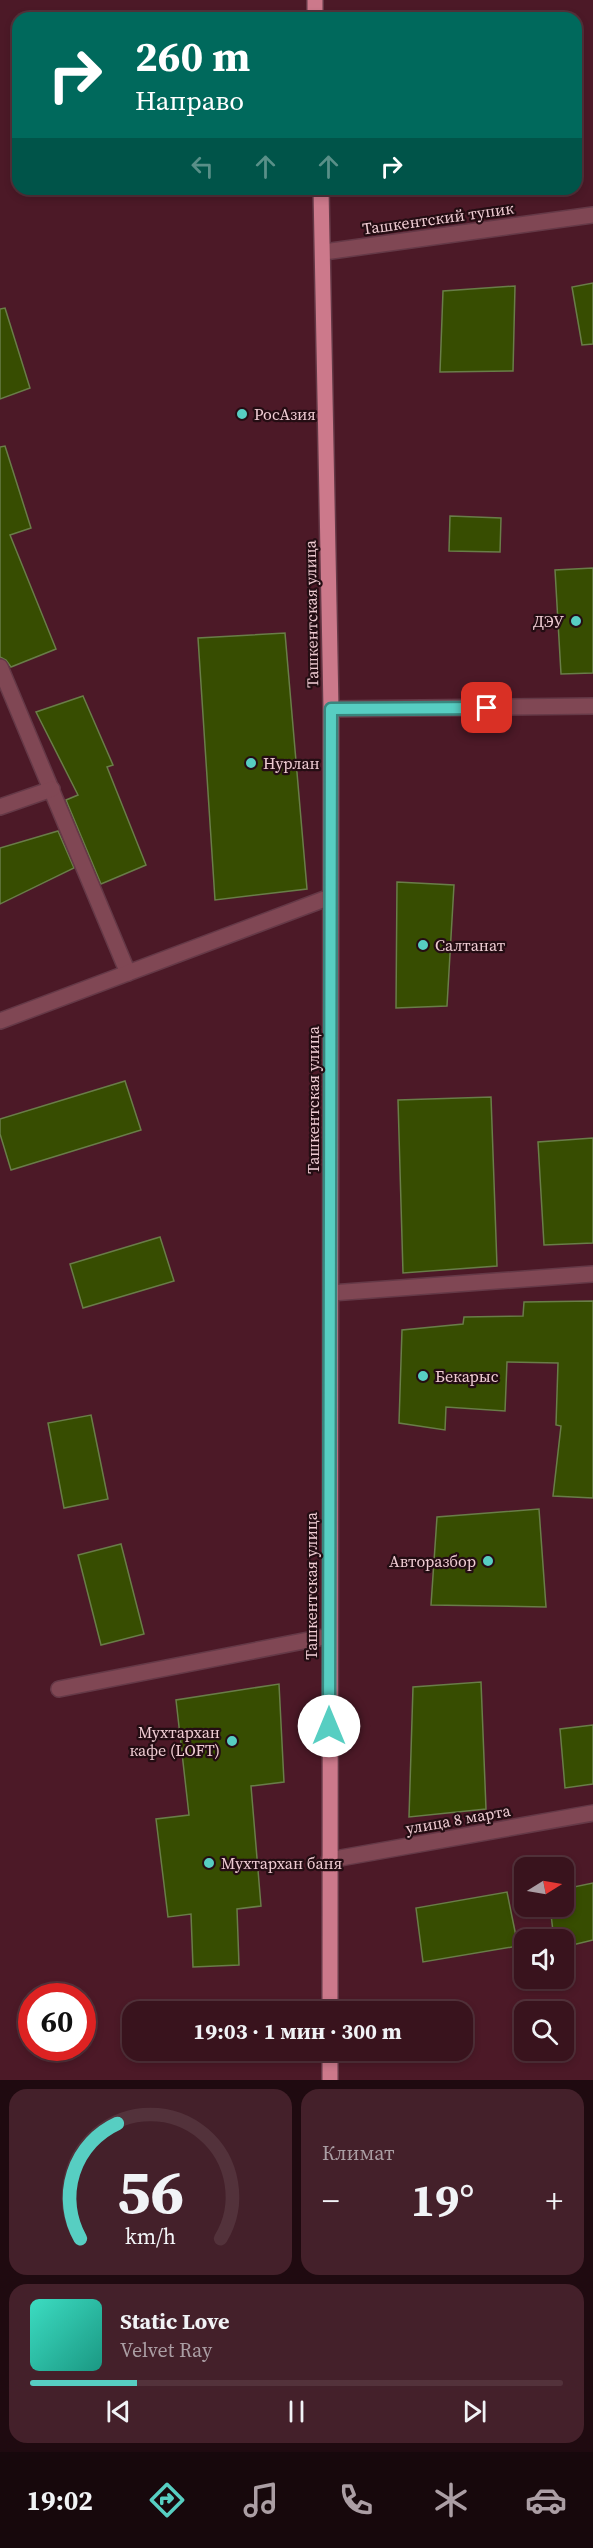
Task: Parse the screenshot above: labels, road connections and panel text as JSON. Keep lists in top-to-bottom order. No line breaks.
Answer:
{"streets":{"main road":["Ташкентская улица"],"street":["Ташкентский тупик","улица 8 марта"]},"crossings":[["Ташкентский тупик","Ташкентская улица"],["Ташкентская улица","улица 8 марта"]],"places":["РосАзия","ДЭУ","Нурлан","Салтанат","Бекарыс","Авторазбор","Мухтархан кафе (LOFT)","Мухтархан баня"],"north":"right","page":{"turn":["260 m","Направо"],"limit":"60","trip":"19:03 · 1 мин · 300 m","tile":"Климат","heat":["−","19°","+"],"song":["Static Love","Velvet Ray"],"tabs":"19:02","gauge":["56","km/h"]}}
